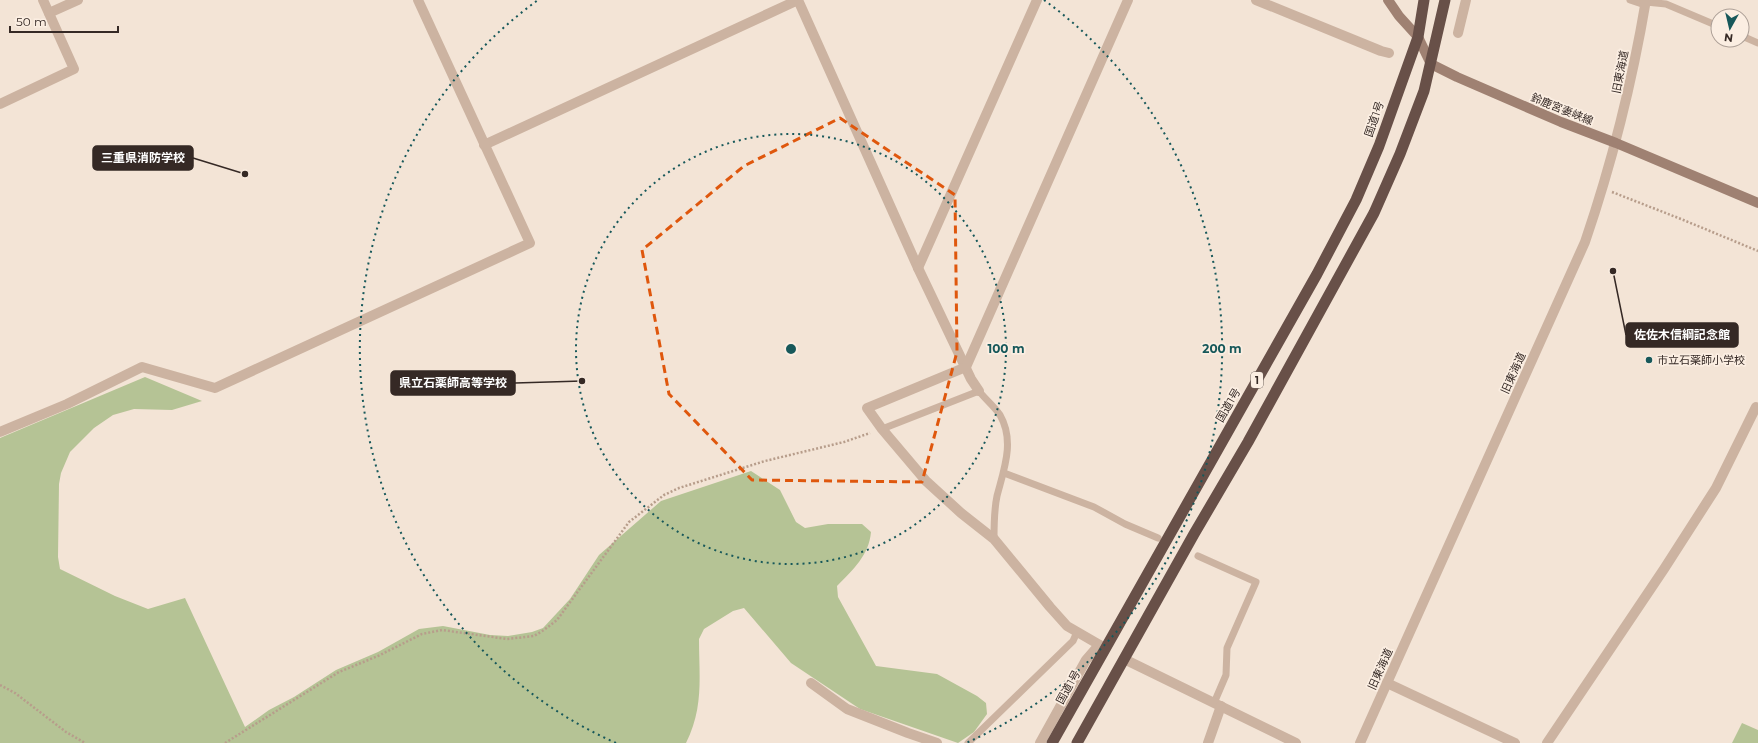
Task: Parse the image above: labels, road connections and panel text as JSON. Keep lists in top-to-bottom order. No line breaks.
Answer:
{"streets":{"highway":["国道1号","1"],"main road":["鈴鹿宮妻峡線"],"street":["旧東海道"]},"crossings":[["旧東海道","鈴鹿宮妻峡線"],["鈴鹿宮妻峡線","1"]],"places":["三重県消防学校","佐佐木信綱記念館","市立石薬師小学校","県立石薬師高等学校"],"scale_bar":"50 m","north":"bottom","rings":["100 m","200 m"]}
